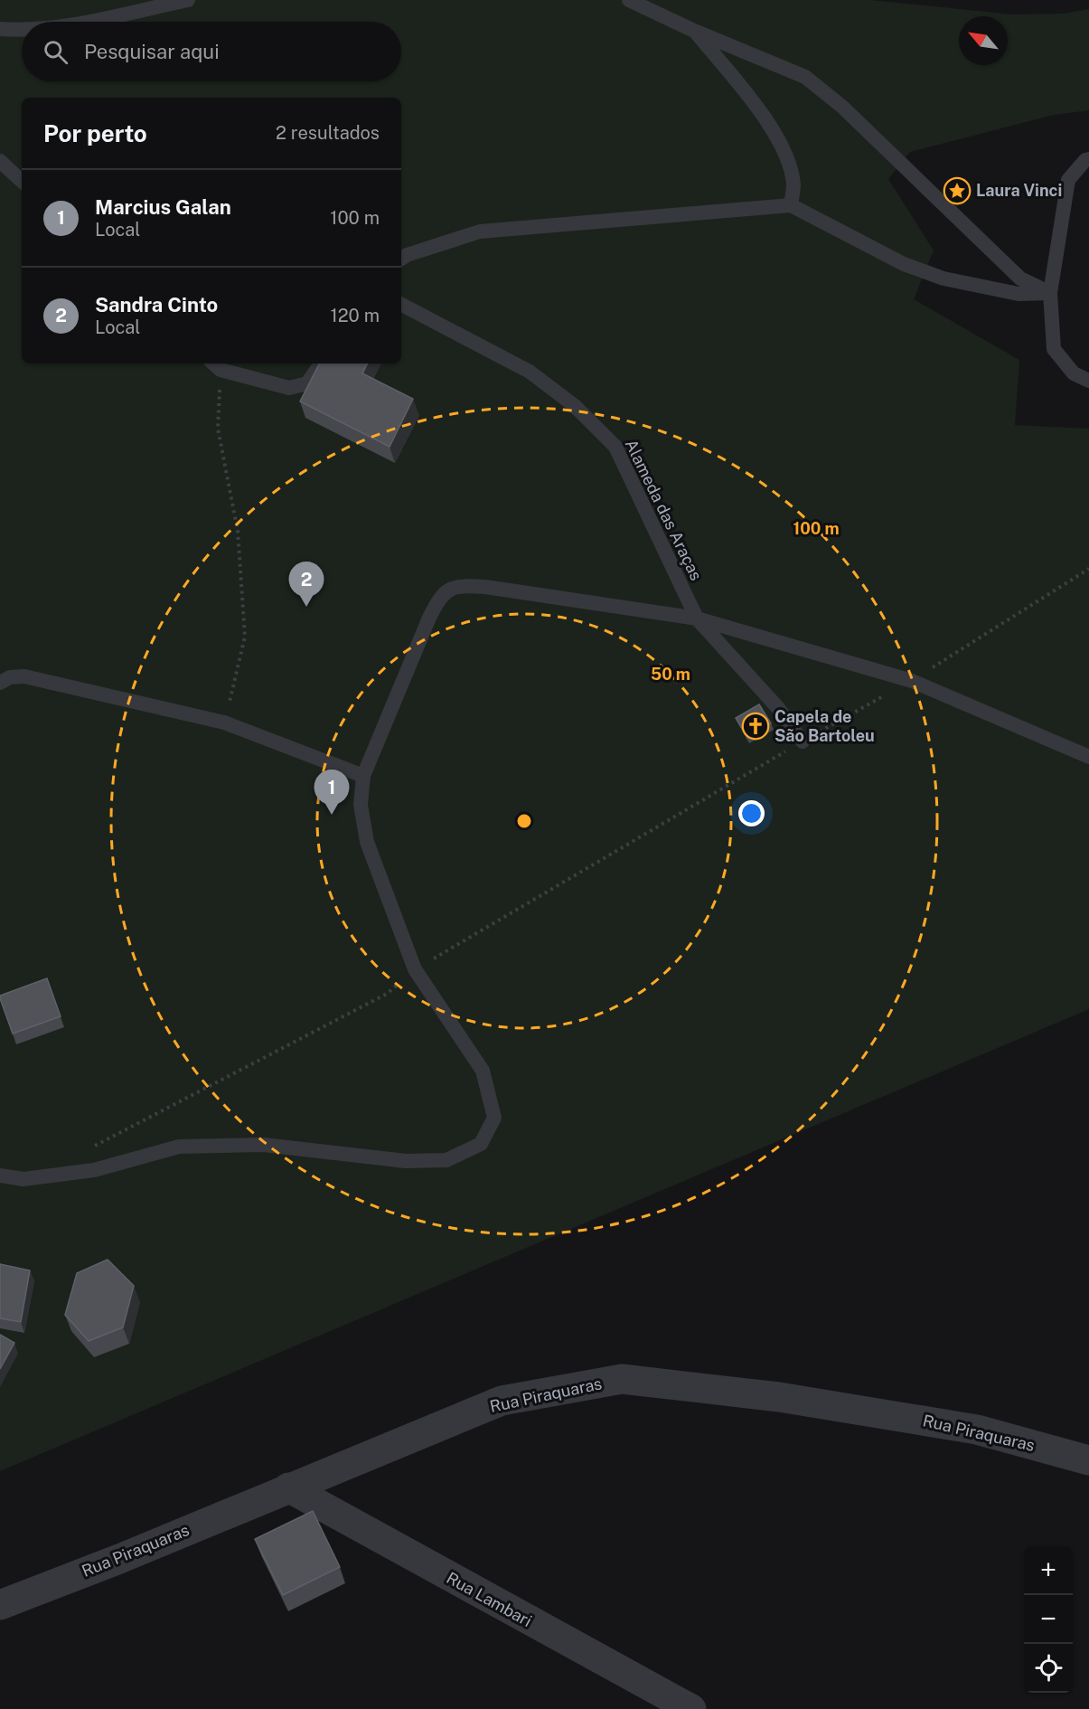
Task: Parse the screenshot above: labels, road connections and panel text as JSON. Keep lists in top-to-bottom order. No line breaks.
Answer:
{"streets":{"street":["Rua Piraquaras","Rua Lambari"],"lane":["Alameda das Araças"]},"crossings":[["Rua Piraquaras","Rua Lambari"]],"places":{"place":["Laura Vinci"],"church":["Capela de São Bartoleu"]},"north":"top left","page":{"search":"Pesquisar aqui","heading":["Por perto","2 resultados"],"list":[{"mark":"1","name":"Marcius Galan","note":"Local","value":"100 m"},{"mark":"2","name":"Sandra Cinto","note":"Local","value":"120 m"}],"pins":["2","1"],"map_buttons":["+","−"]},"rings":["100 m","50 m"]}
